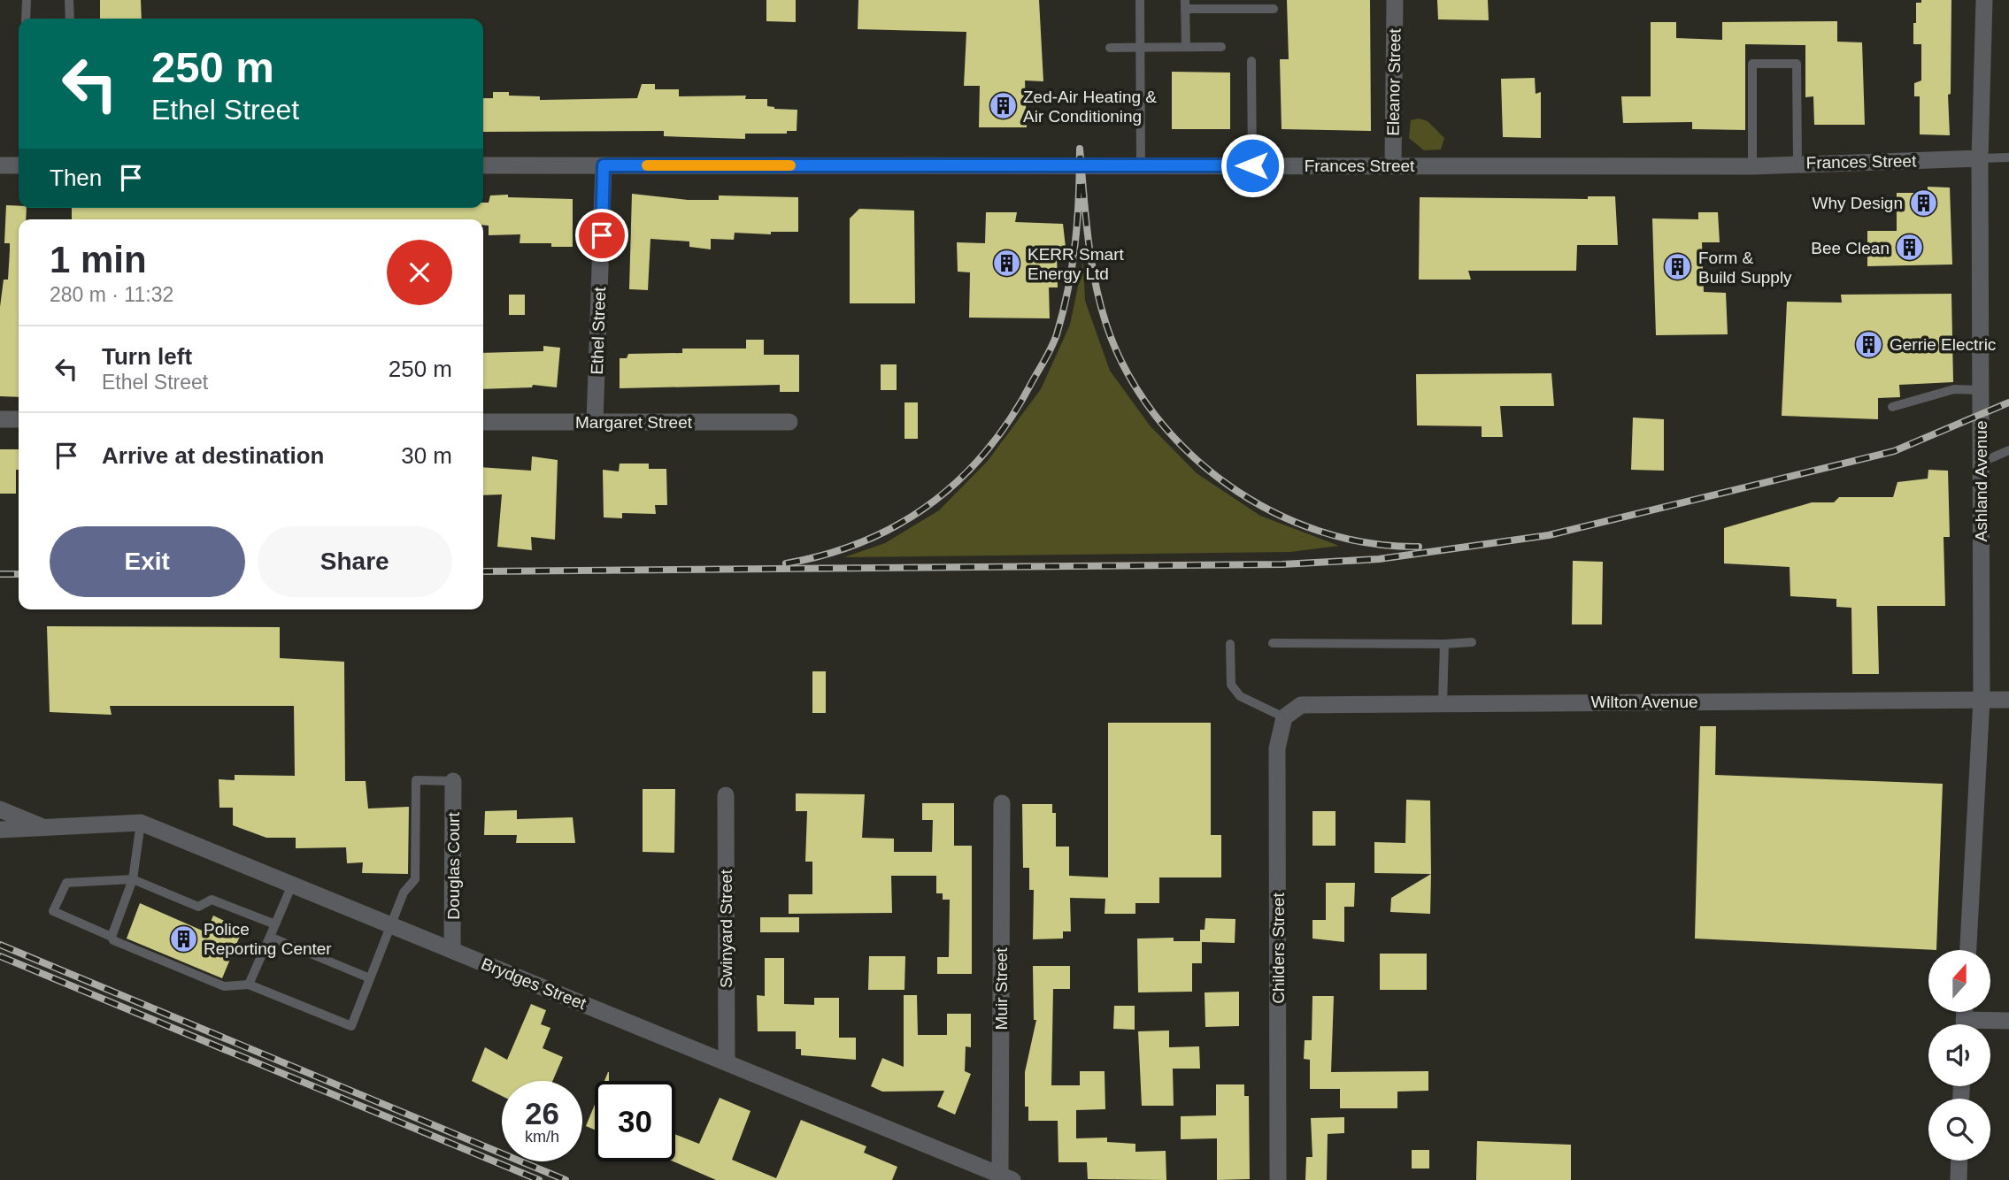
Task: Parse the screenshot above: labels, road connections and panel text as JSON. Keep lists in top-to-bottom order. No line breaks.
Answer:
{"streets":{"street":["Eleanor Street","Frances Street","Ethel Street","Margaret Street","Ashland Avenue","Wilton Avenue","Douglas Court","Swinyard Street","Childers Street","Brydges Street","Muir Street"]},"crossings":[["Eleanor Street","Frances Street"],["Frances Street","Ethel Street"],["Frances Street","Ashland Avenue"],["Ethel Street","Margaret Street"],["Ashland Avenue","Wilton Avenue"],["Wilton Avenue","Childers Street"],["Douglas Court","Brydges Street"],["Swinyard Street","Brydges Street"],["Brydges Street","Muir Street"]],"places":{"building":["Zed-Air Heating & Air Conditioning","Why Design","Bee Clean","KERR Smart Energy Ltd","Form & Build Supply","Gerrie Electric","Police Reporting Center"]},"north":"top","page":{"turn":["250 m","Ethel Street"],"then":"Then","heading":["1 min","280 m · 11:32"],"list":[{"name":"Turn left","note":"Ethel Street","value":"250 m"},{"name":"Arrive at destination","value":"30 m"}],"buttons":["Exit","Share"],"speed":"26 km/h","limit":"30"}}
